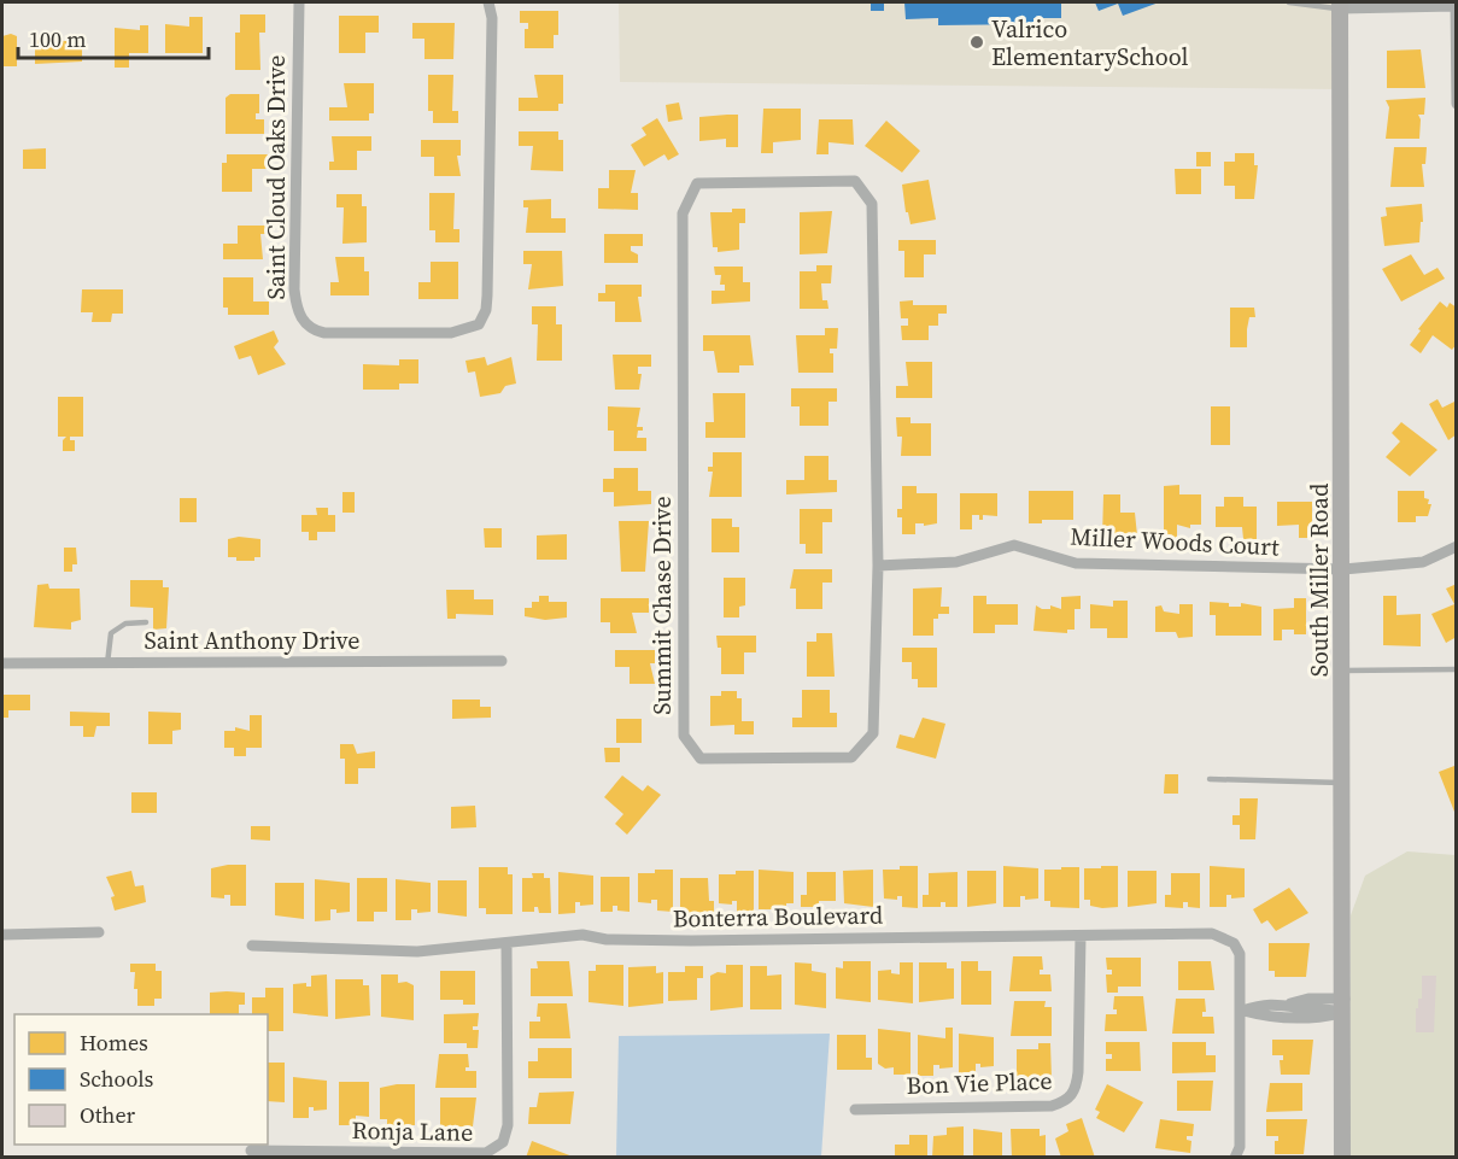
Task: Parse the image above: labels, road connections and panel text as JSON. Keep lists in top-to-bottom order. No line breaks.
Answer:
{"streets":{"street":["Saint Cloud Oaks Drive","Miller Woods Court","South Miller Road","Summit Chase Drive","Saint Anthony Drive","Bonterra Boulevard","Bon Vie Place","Ronja Lane"]},"crossings":[["Miller Woods Court","South Miller Road"],["Miller Woods Court","Summit Chase Drive"],["Bonterra Boulevard","Bon Vie Place"],["Bonterra Boulevard","Ronja Lane"]],"places":["Valrico ElementarySchool"],"legend":["Homes","Schools","Other"],"scale_bar":"100 m"}
